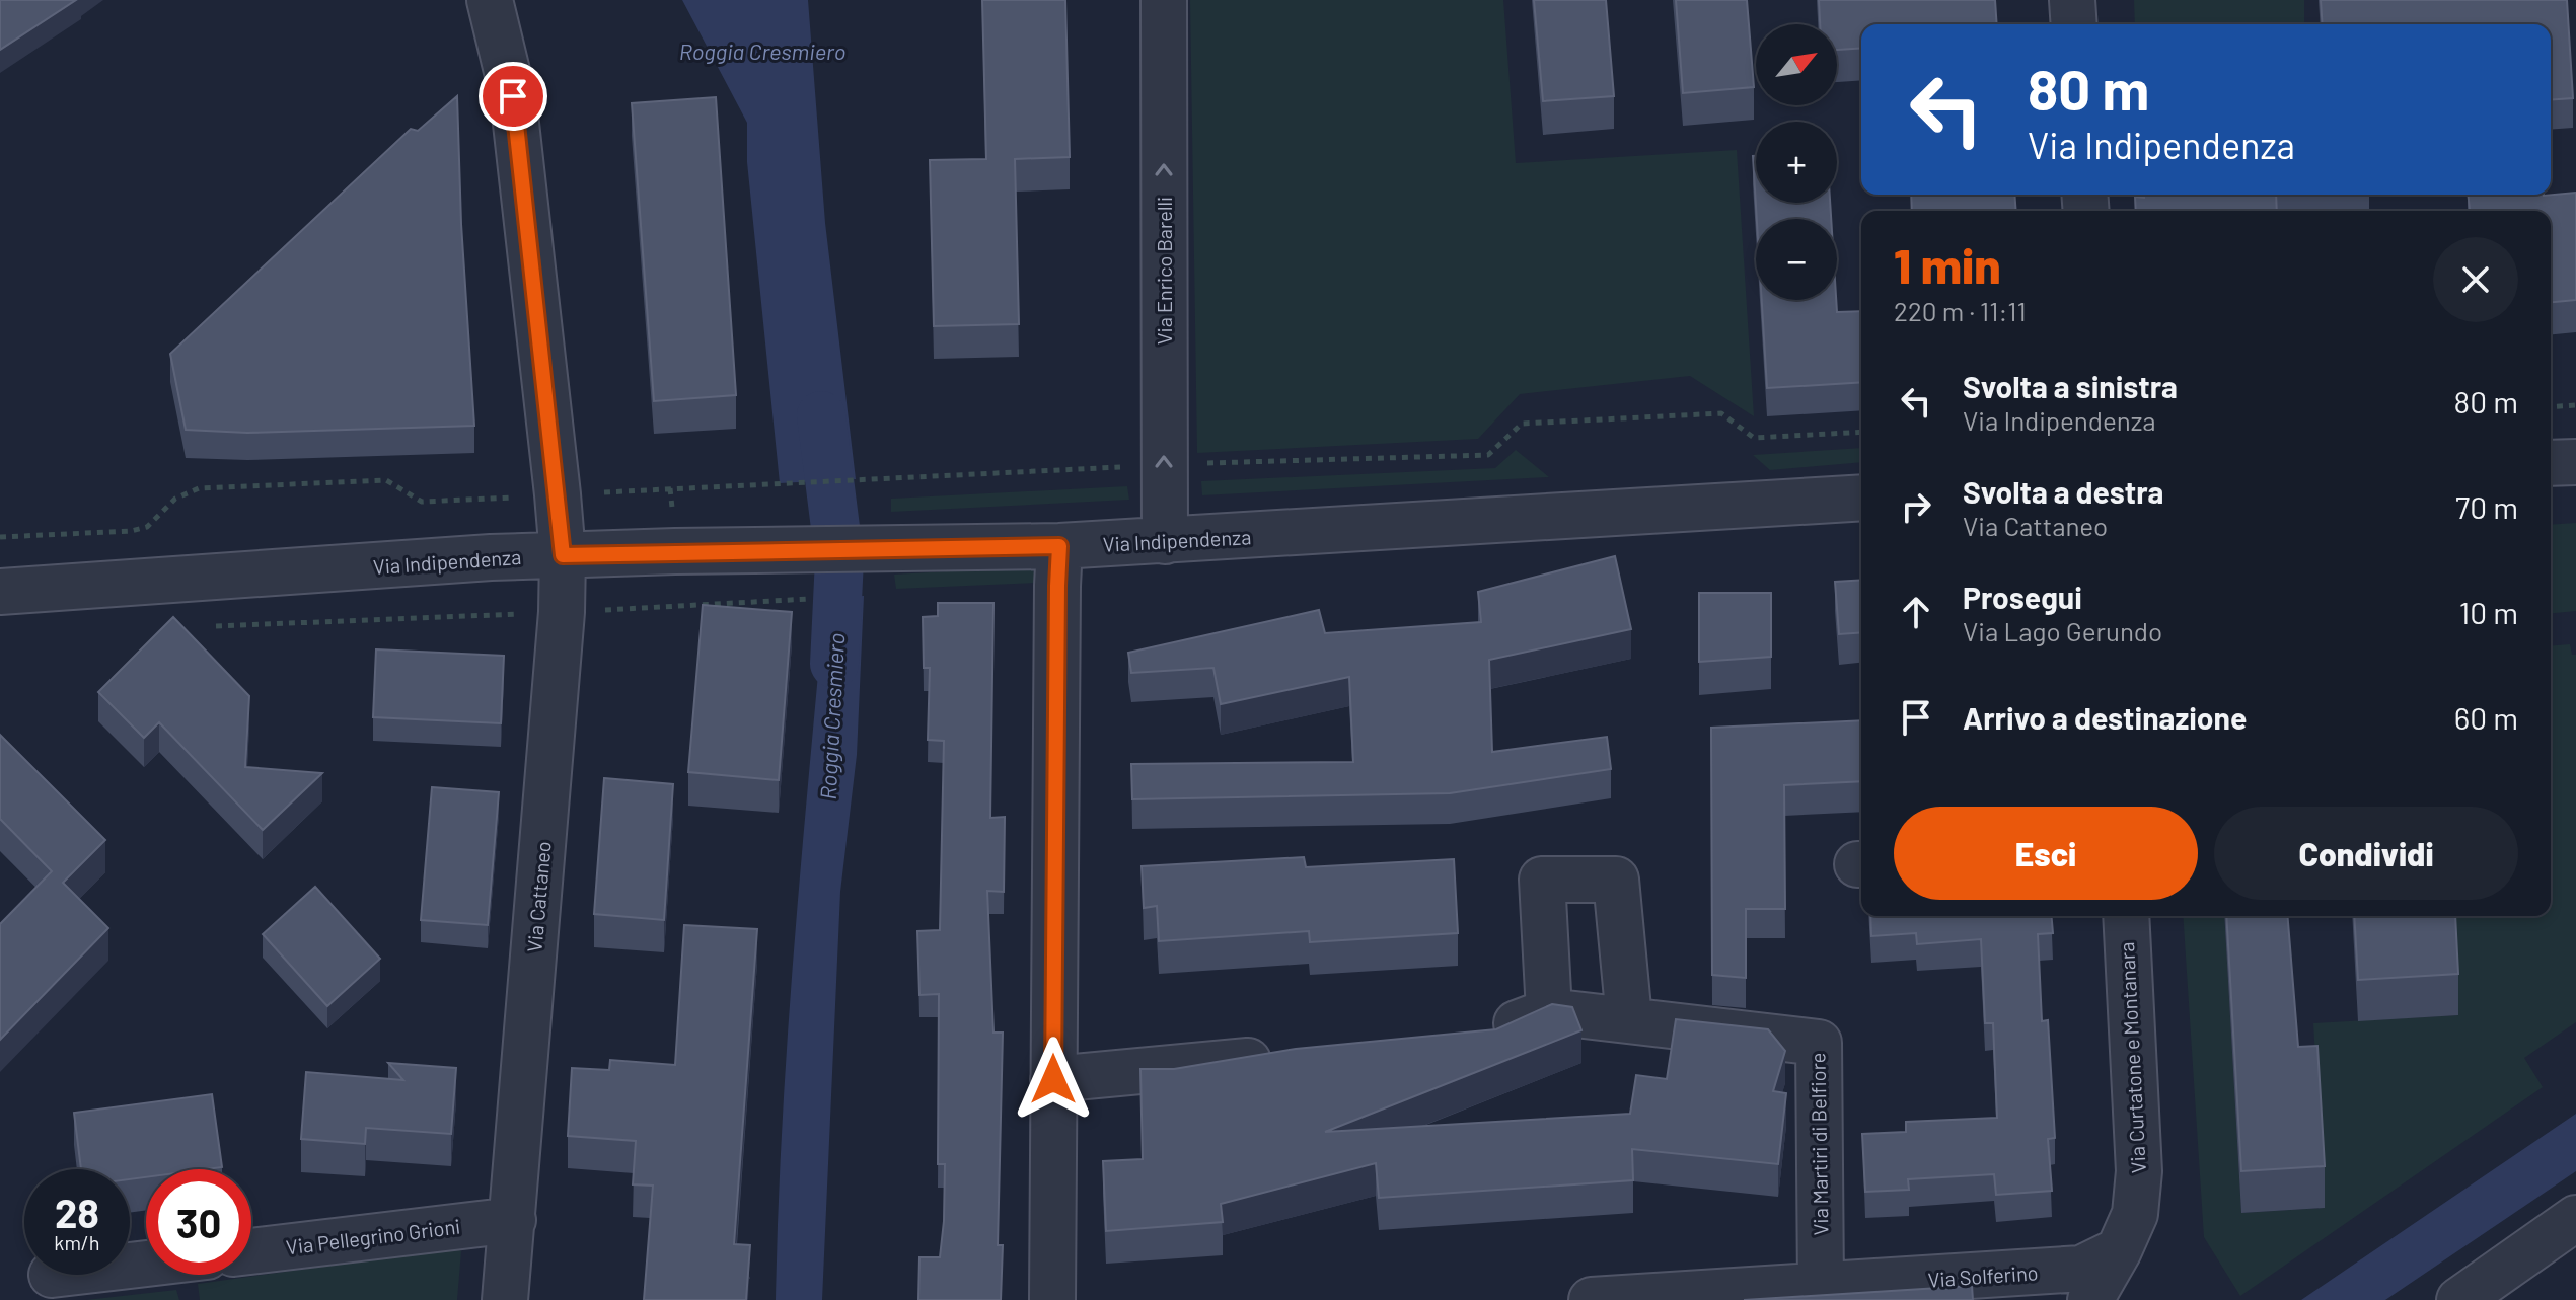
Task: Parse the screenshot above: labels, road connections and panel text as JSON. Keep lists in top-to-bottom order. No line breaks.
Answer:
{"streets":{"street":["Via Enrico Barelli","Via Indipendenza","Via Cattaneo","Via Curtatone e Montanara","Via Martiri di Belfiore","Via Pellegrino Grioni","Via Solferino"]},"crossings":[["Via Enrico Barelli","Via Indipendenza"],["Via Indipendenza","Via Cattaneo"],["Via Cattaneo","Via Pellegrino Grioni"],["Via Curtatone e Montanara","Via Solferino"],["Via Martiri di Belfiore","Via Solferino"]],"one_way":["Via Enrico Barelli"],"water":["Roggia Cresmiero"],"north":"top right","page":{"map_buttons":["+","−"],"turn":["80 m","Via Indipendenza"],"heading":["1 min","220 m · 11:11"],"list":[{"name":"Svolta a sinistra","note":"Via Indipendenza","value":"80 m"},{"name":"Svolta a destra","note":"Via Cattaneo","value":"70 m"},{"name":"Prosegui","note":"Via Lago Gerundo","value":"10 m"},{"name":"Arrivo a destinazione","value":"60 m"}],"buttons":["Esci","Condividi"],"speed":"28 km/h","limit":"30"}}
